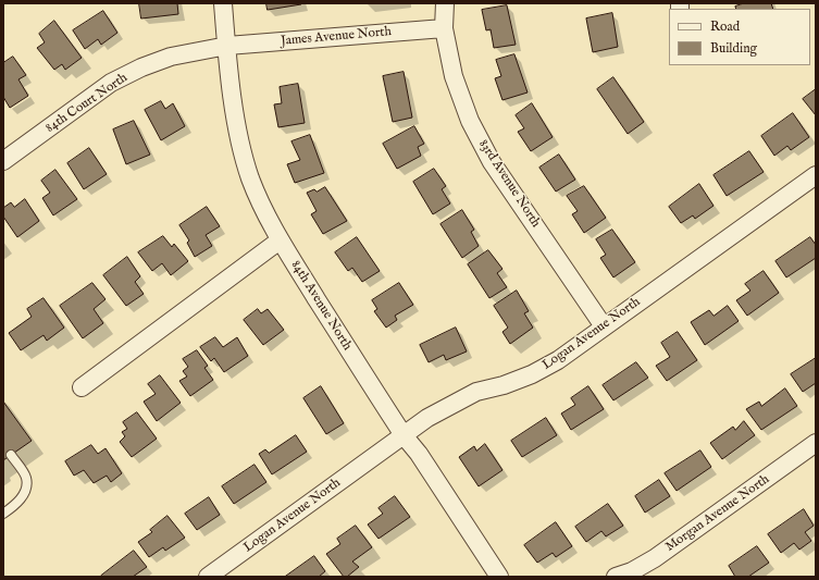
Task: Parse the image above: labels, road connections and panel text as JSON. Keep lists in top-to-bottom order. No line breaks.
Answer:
{"streets":{"street":["James Avenue North","84th Court North","83rd Avenue North","84th Avenue North","Logan Avenue North","Morgan Avenue North"]},"crossings":[["James Avenue North","84th Court North"],["James Avenue North","83rd Avenue North"],["James Avenue North","84th Avenue North"],["84th Court North","84th Avenue North"],["83rd Avenue North","Logan Avenue North"],["84th Avenue North","Logan Avenue North"]],"legend":["Road","Building"]}
